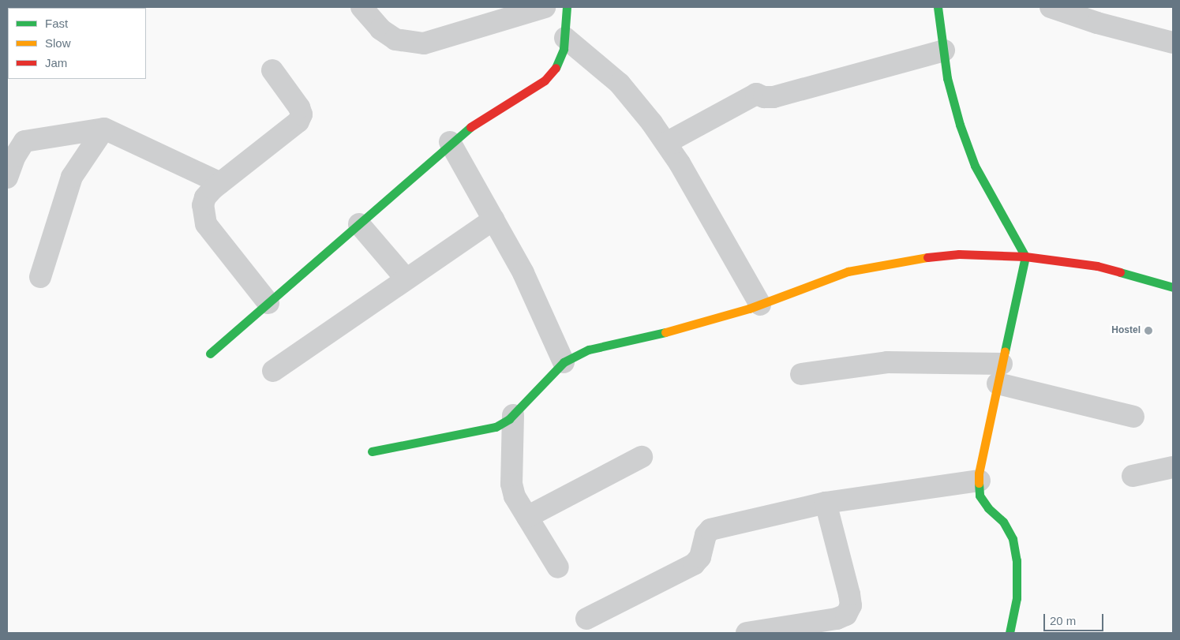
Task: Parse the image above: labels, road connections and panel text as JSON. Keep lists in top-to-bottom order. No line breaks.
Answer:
{"places":["Hostel"],"legend":["Fast","Slow","Jam"],"scale_bar":"20 m"}
